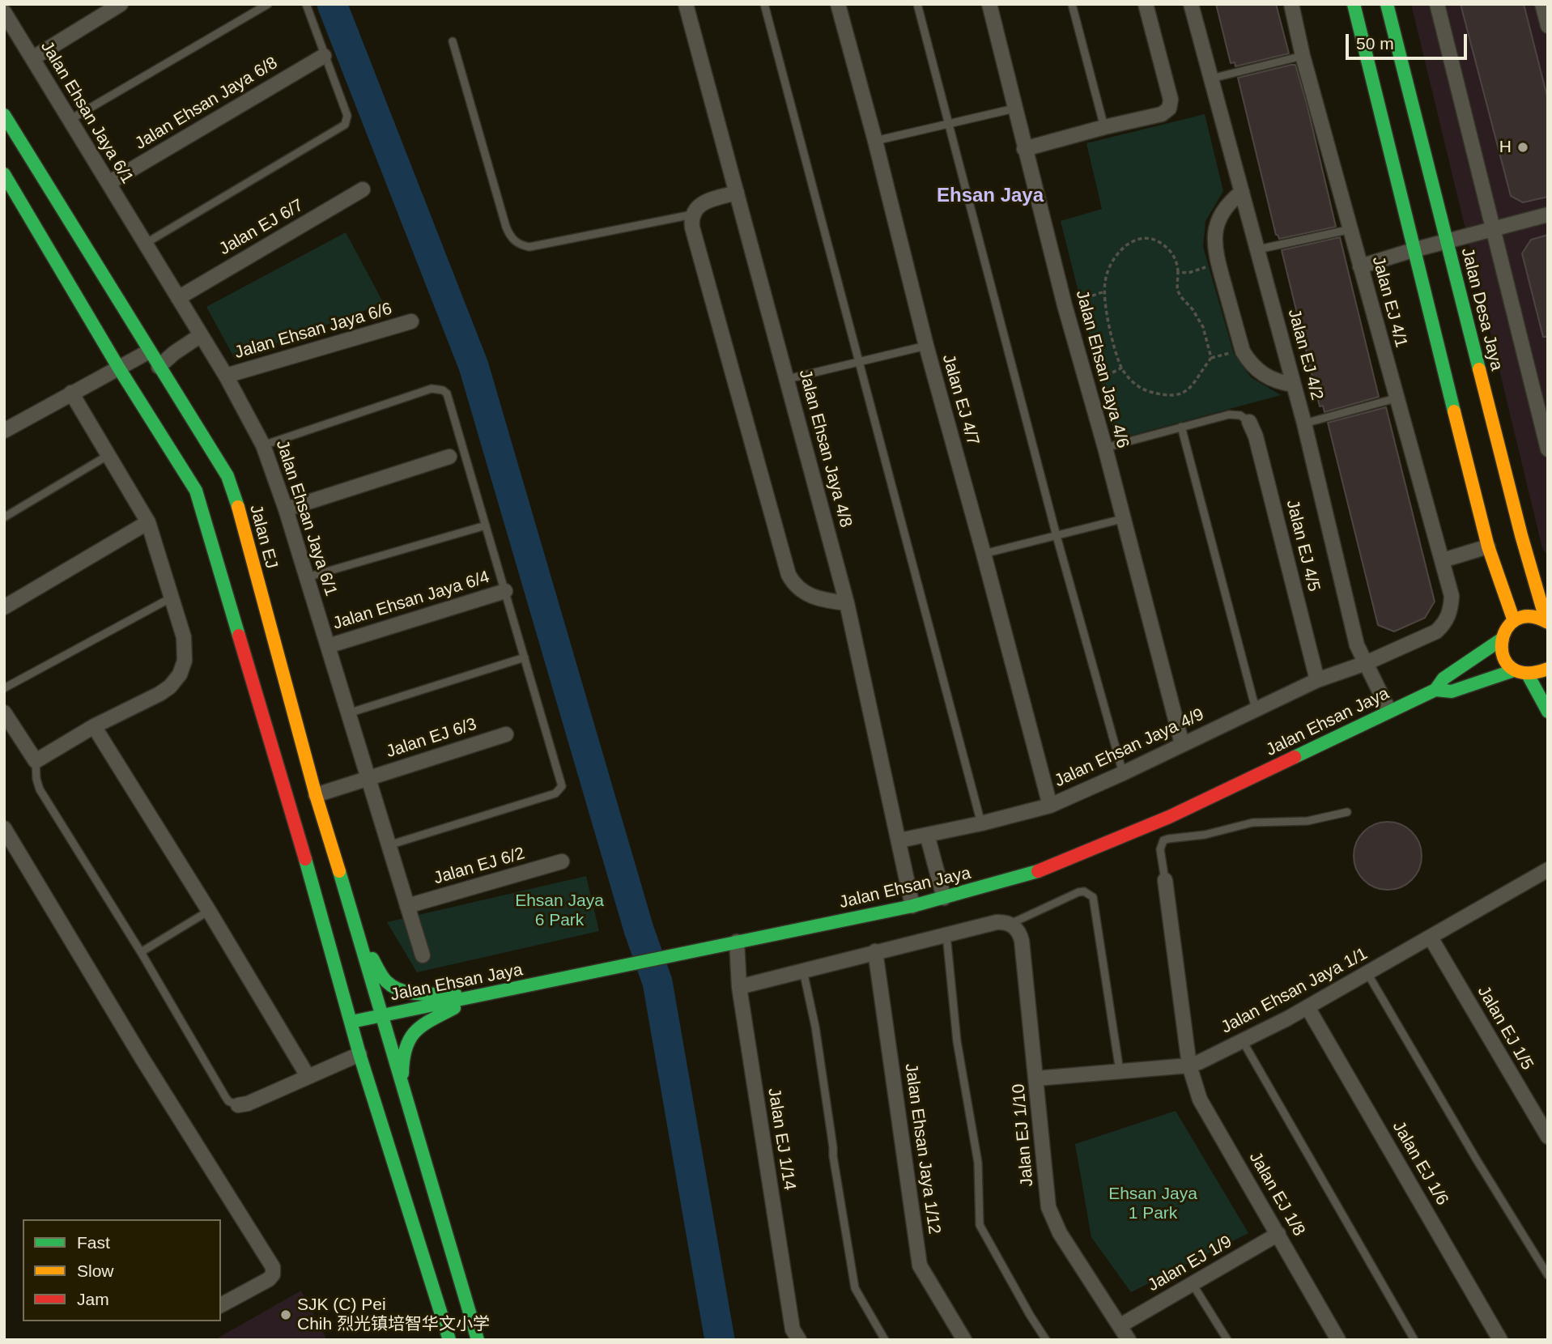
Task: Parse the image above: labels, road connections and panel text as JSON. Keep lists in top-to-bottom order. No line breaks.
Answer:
{"streets":{"main road":["Jalan Desa Jaya","Jalan EJ","Jalan Ehsan Jaya"],"street":["Jalan Ehsan Jaya 6/8","Jalan Ehsan Jaya 6/1","Jalan EJ 6/7","Jalan EJ 4/1","Jalan Ehsan Jaya 6/6","Jalan EJ 4/2","Jalan Ehsan Jaya 4/6","Jalan EJ 4/7","Jalan Ehsan Jaya 4/8","Jalan EJ 4/5","Jalan Ehsan Jaya 6/4","Jalan EJ 6/3","Jalan Ehsan Jaya 4/9","Jalan EJ 6/2","Jalan Ehsan Jaya 1/1","Jalan EJ 1/5","Jalan EJ 1/10","Jalan EJ 1/14","Jalan Ehsan Jaya 1/12","Jalan EJ 1/6","Jalan EJ 1/8","Jalan EJ 1/9"]},"crossings":[["Jalan Ehsan Jaya 6/8","Jalan Ehsan Jaya 6/1"],["Jalan Ehsan Jaya 6/1","Jalan EJ 6/7"],["Jalan Ehsan Jaya 6/1","Jalan Ehsan Jaya 6/6"],["Jalan Ehsan Jaya 6/1","Jalan Ehsan Jaya 6/4"],["Jalan Ehsan Jaya 6/1","Jalan EJ 6/3"],["Jalan Ehsan Jaya 6/1","Jalan EJ 6/2"],["Jalan EJ 4/1","Jalan Ehsan Jaya 4/9"],["Jalan EJ 4/2","Jalan Ehsan Jaya"],["Jalan EJ 4/2","Jalan Ehsan Jaya 4/9"],["Jalan Ehsan Jaya 4/6","Jalan Ehsan Jaya 4/9"],["Jalan EJ 4/7","Jalan Ehsan Jaya 4/9"],["Jalan Ehsan Jaya 4/8","Jalan Ehsan Jaya"],["Jalan Ehsan Jaya 4/8","Jalan Ehsan Jaya 4/9"],["Jalan EJ","Jalan Ehsan Jaya"],["Jalan EJ","Jalan EJ 6/3"],["Jalan EJ 4/5","Jalan Ehsan Jaya 4/9"],["Jalan Ehsan Jaya","Jalan EJ 1/14"],["Jalan Ehsan Jaya 1/1","Jalan EJ 1/5"],["Jalan Ehsan Jaya 1/1","Jalan EJ 1/10"],["Jalan Ehsan Jaya 1/1","Jalan EJ 1/6"],["Jalan Ehsan Jaya 1/1","Jalan EJ 1/8"],["Jalan EJ 1/10","Jalan EJ 1/9"],["Jalan EJ 1/8","Jalan EJ 1/9"]],"districts":["Ehsan Jaya"],"parks":["Ehsan Jaya 6 Park","Ehsan Jaya 1 Park"],"places":["H","SJK (C) Pei Chih 烈光镇培智华文小学"],"legend":["Fast","Slow","Jam"],"scale_bar":"50 m"}
